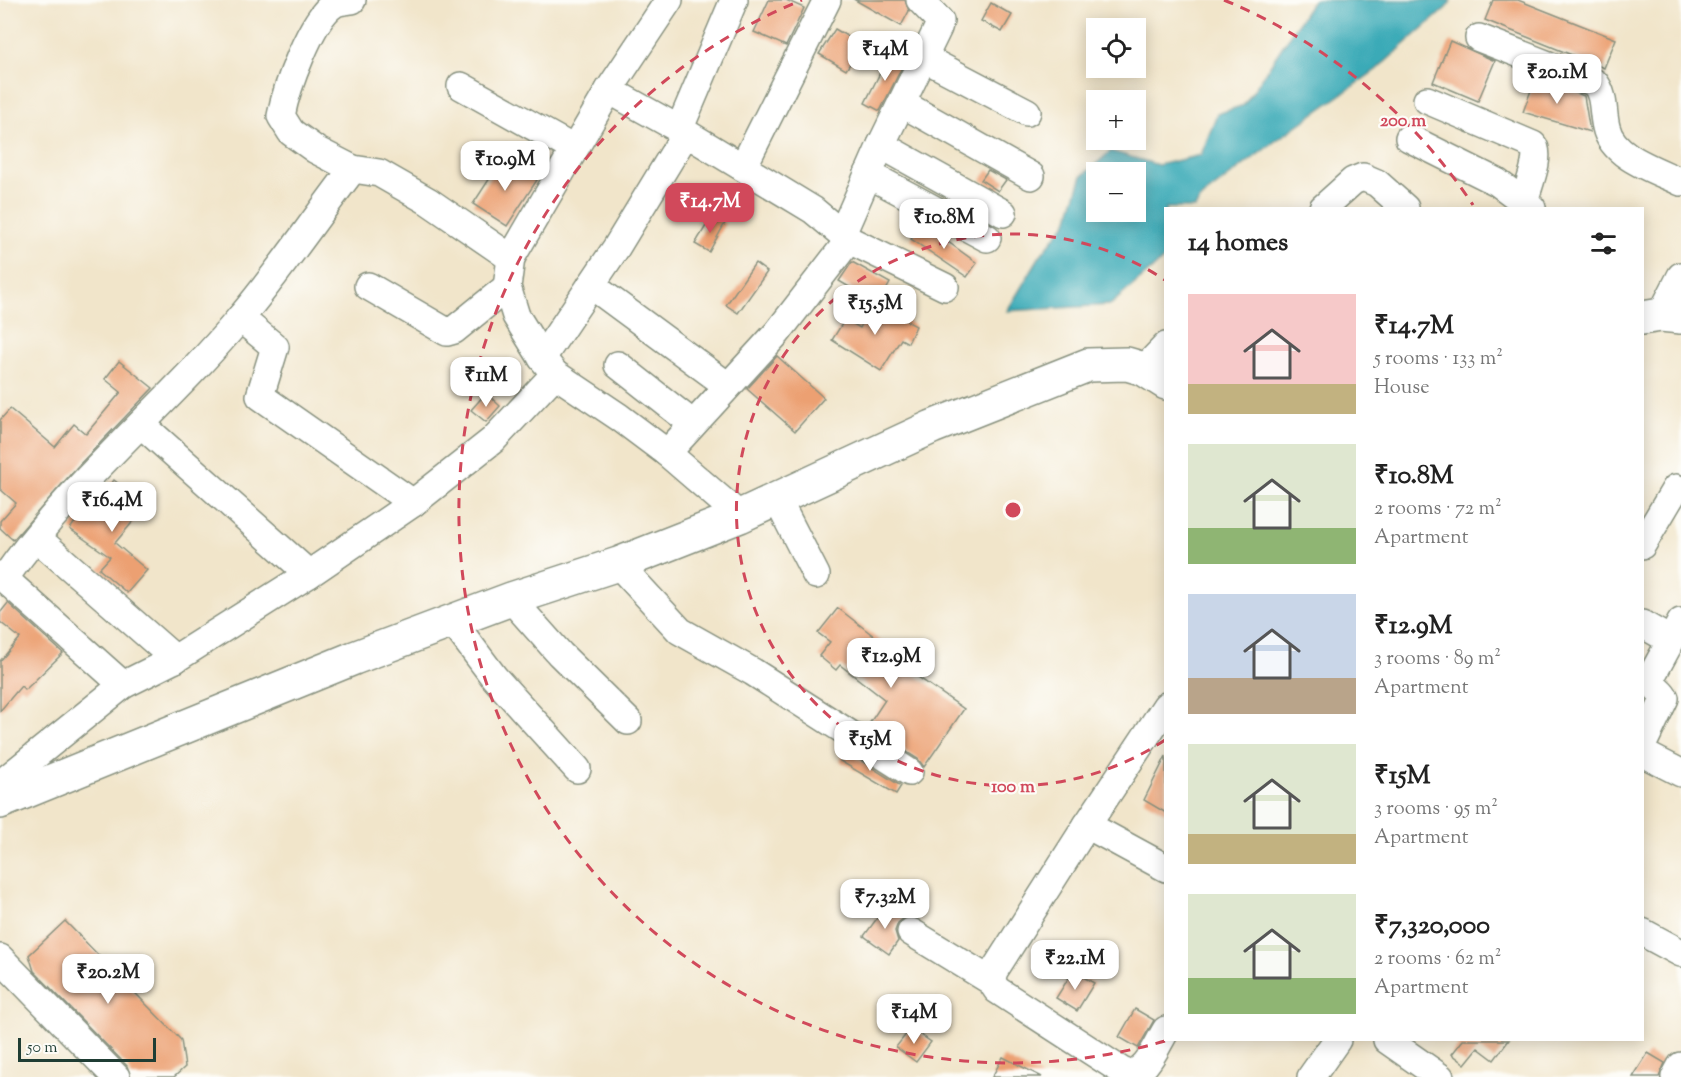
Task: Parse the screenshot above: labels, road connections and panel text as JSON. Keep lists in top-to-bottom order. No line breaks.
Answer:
{"scale_bar":"50 m","page":{"map_buttons":["+","−"],"price":["₹14M","₹20.1M","₹10.9M","₹14.7M","₹10.8M","₹15.5M","₹11M","₹16.4M","₹12.9M","₹15M","₹7.32M","₹22.1M","₹20.2M","₹14M"],"heading":"14 homes","list":[{"name":"₹14.7M","note":"5 rooms · 133 m² · House"},{"name":"₹10.8M","note":"2 rooms · 72 m² · Apartment"},{"name":"₹12.9M","note":"3 rooms · 89 m² · Apartment"},{"name":"₹15M","note":"3 rooms · 95 m² · Apartment"},{"name":"₹7,320,000","note":"2 rooms · 62 m² · Apartment"}],"scale":"50 m"},"rings":["200 m","100 m"]}
